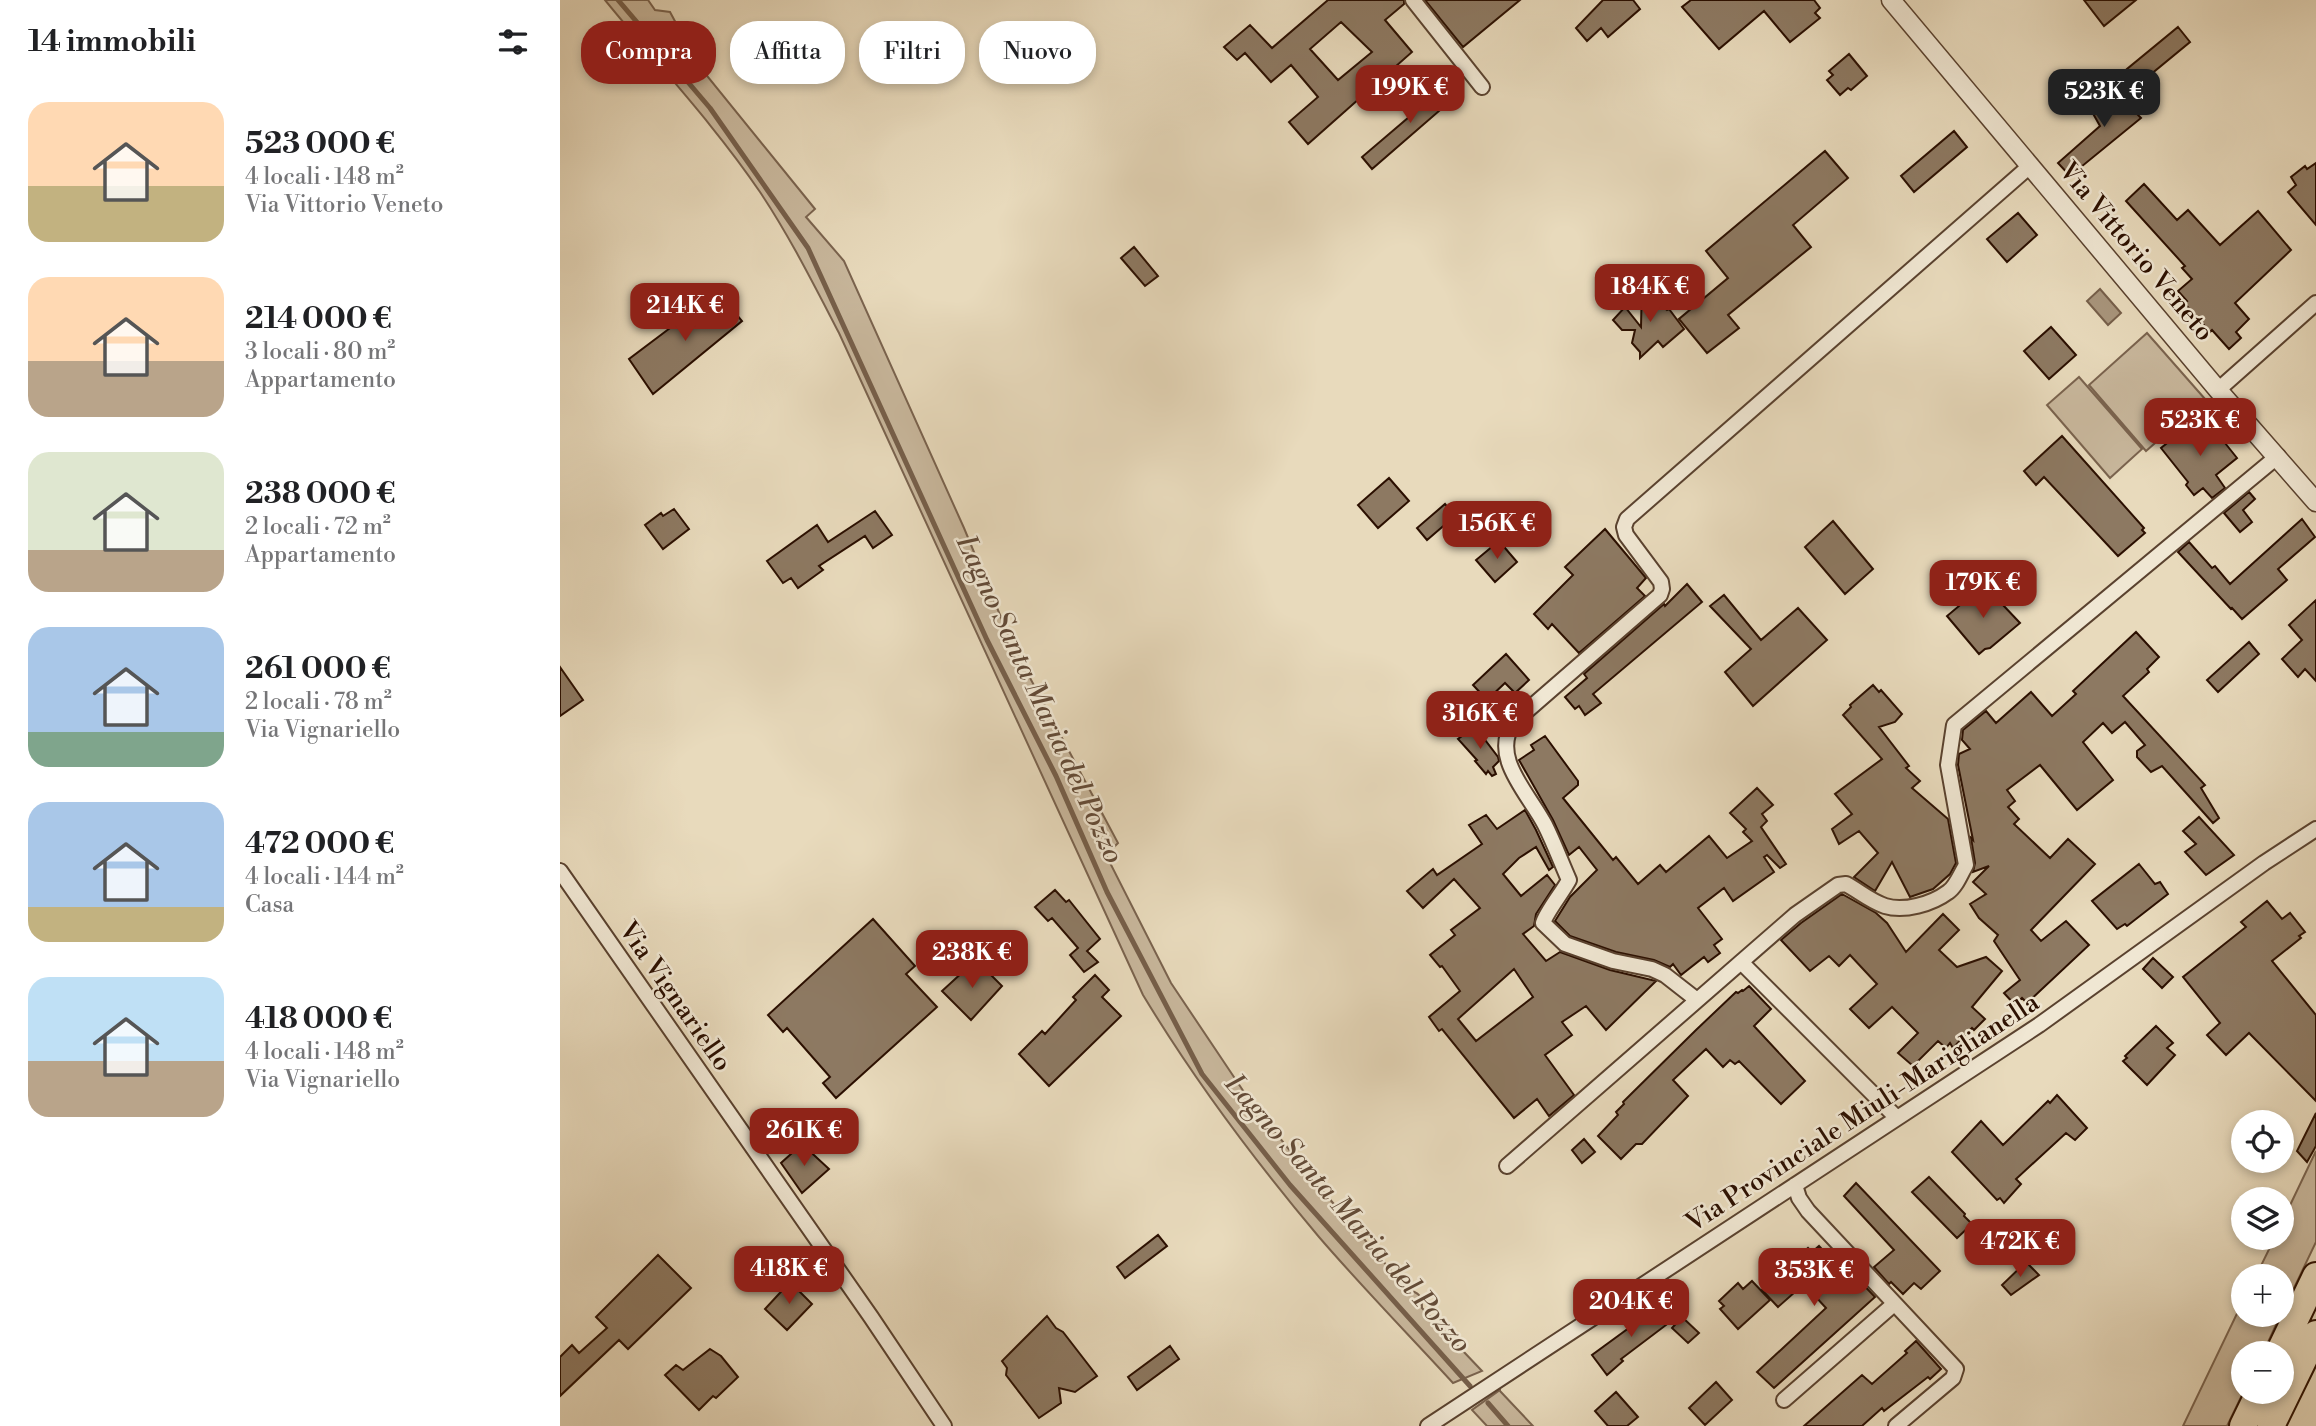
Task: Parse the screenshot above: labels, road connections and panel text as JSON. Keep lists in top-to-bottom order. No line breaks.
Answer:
{"streets":{"street":["Via Vittorio Veneto","Via Vignariello","Via Provinciale Miuli-Mariglianella"]},"water":["Lagno Santa Maria del Pozzo"],"page":{"heading":"14 immobili","chip":["Compra","Affitta","Filtri","Nuovo"],"price":["199K €","523K €","184K €","214K €","523K €","156K €","179K €","316K €","238K €","261K €","472K €","418K €","353K €","204K €"],"list":[{"name":"523 000 €","note":"4 locali · 148 m² · Via Vittorio Veneto"},{"name":"214 000 €","note":"3 locali · 80 m² · Appartamento"},{"name":"238 000 €","note":"2 locali · 72 m² · Appartamento"},{"name":"261 000 €","note":"2 locali · 78 m² · Via Vignariello"},{"name":"472 000 €","note":"4 locali · 144 m² · Casa"},{"name":"418 000 €","note":"4 locali · 148 m² · Via Vignariello"}],"map_buttons":["+","−"]}}
